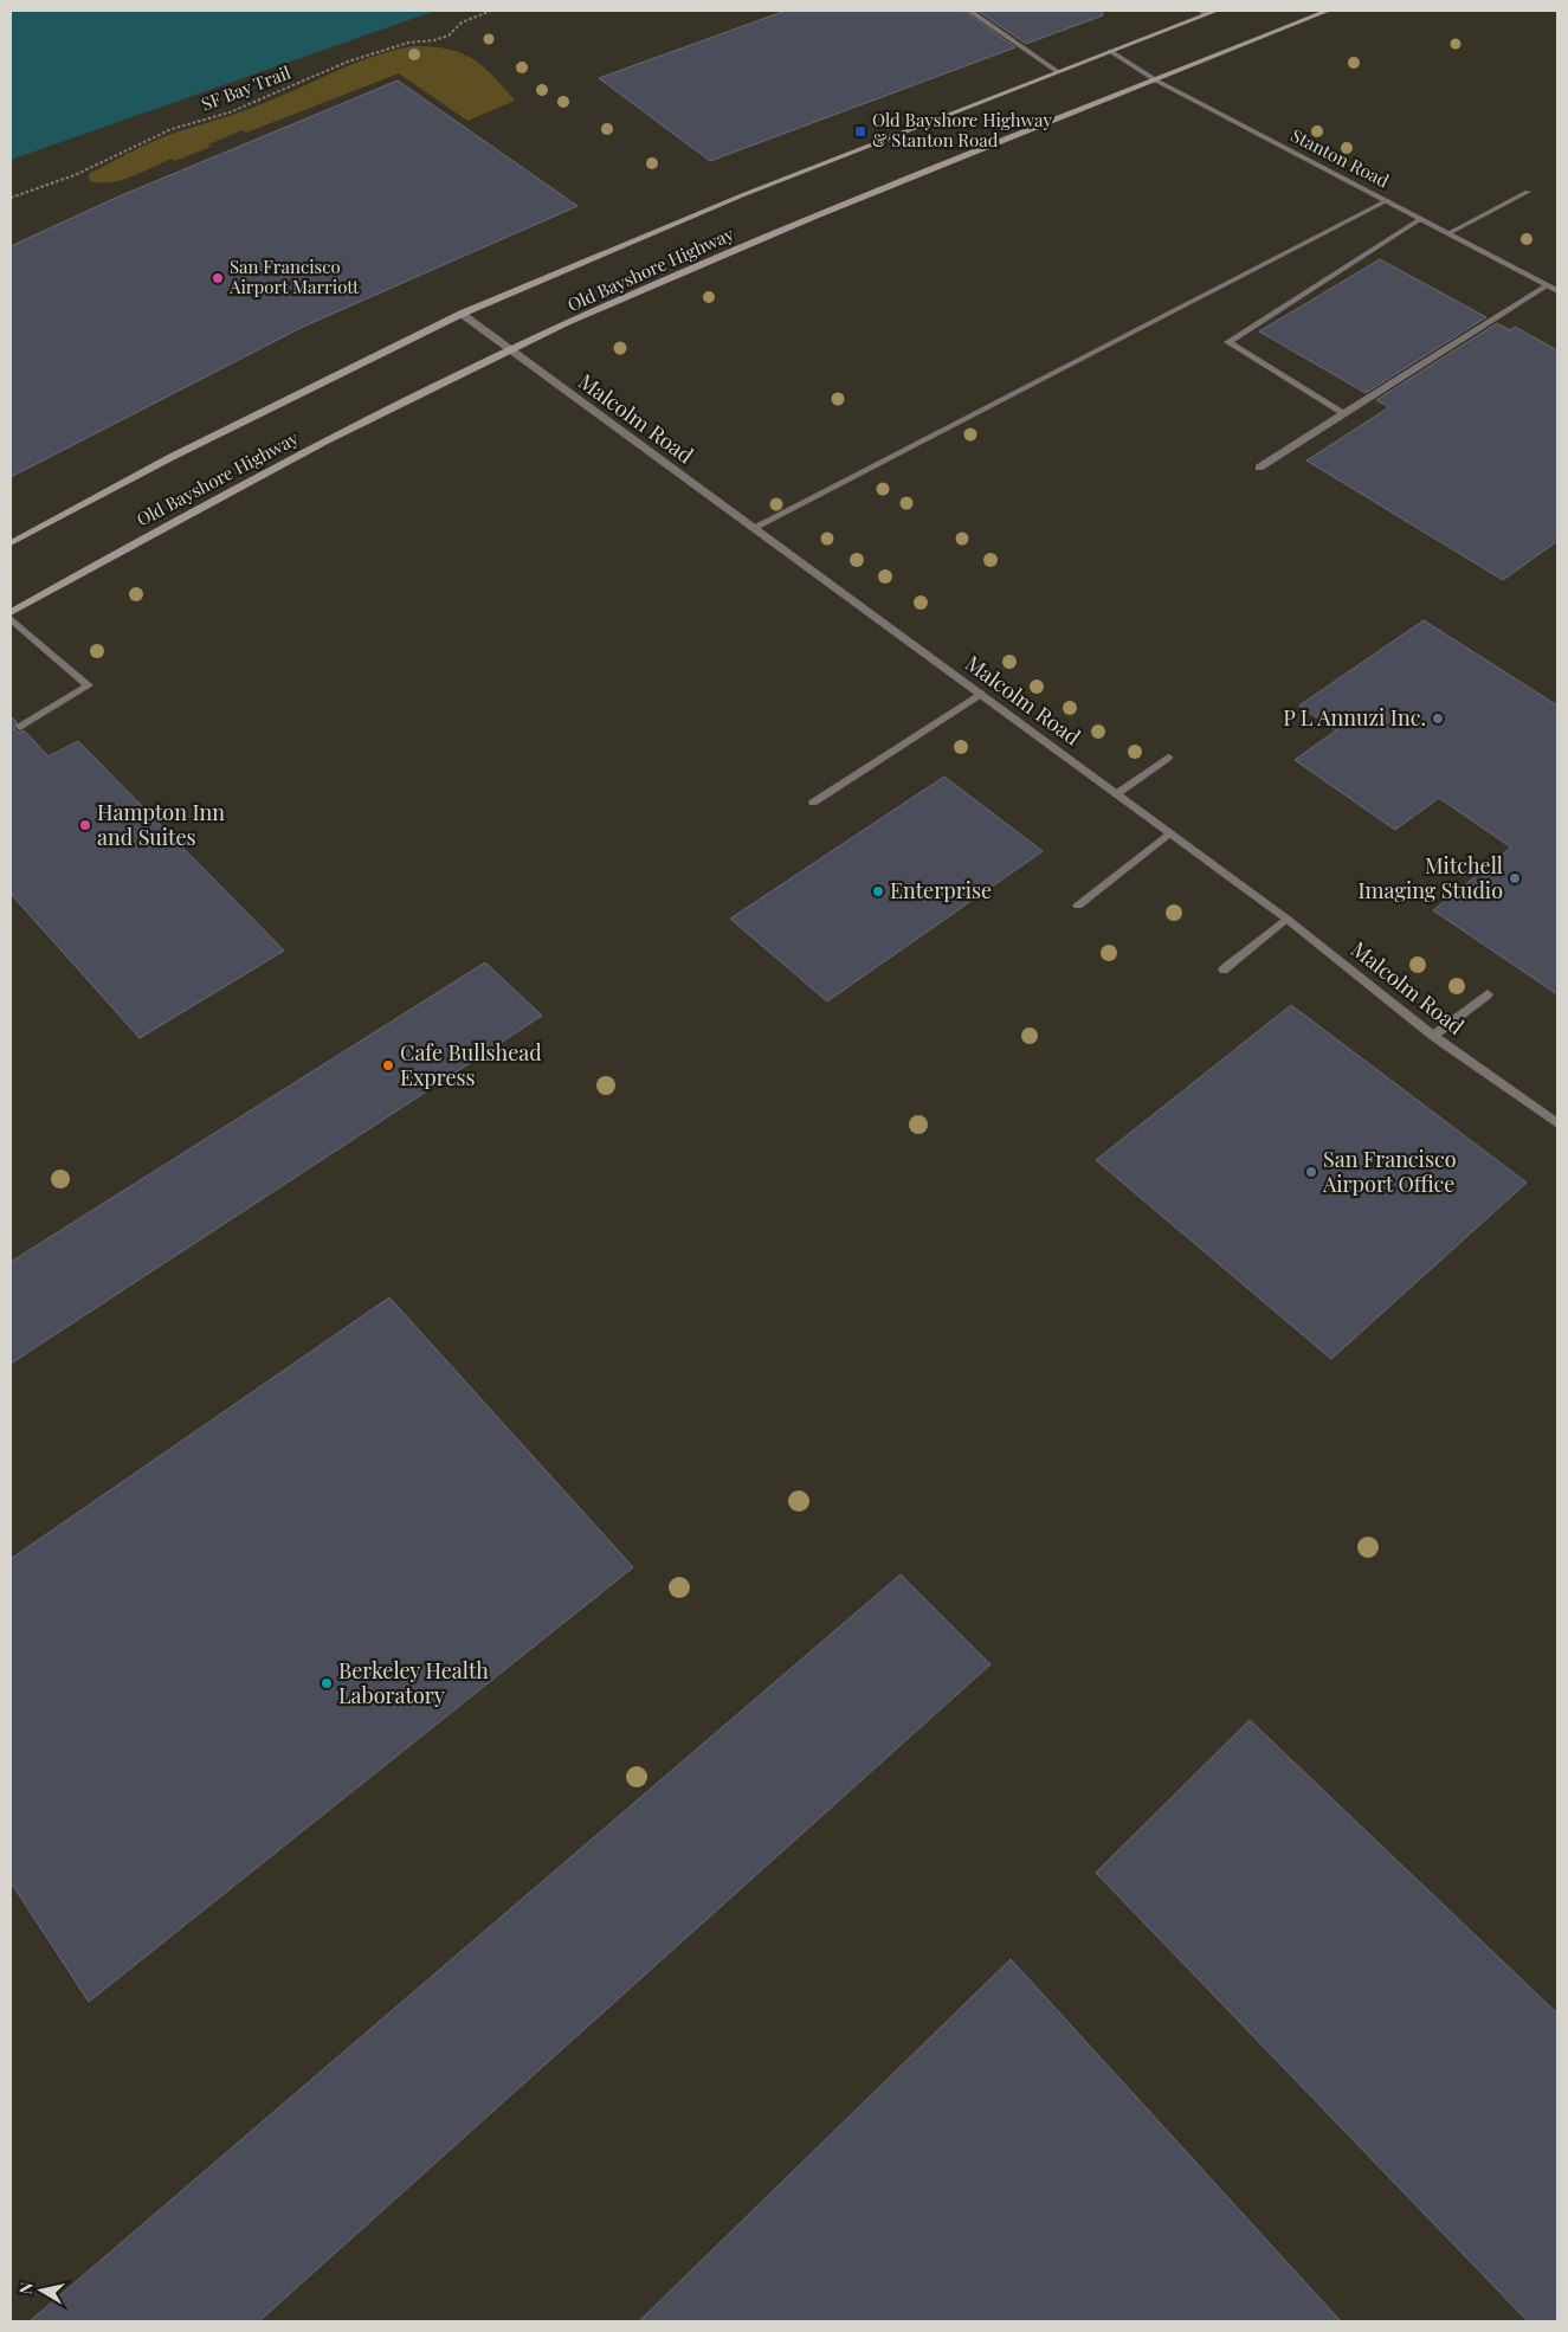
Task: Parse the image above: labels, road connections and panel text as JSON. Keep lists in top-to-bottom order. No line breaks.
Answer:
{"streets":{"main road":["Old Bayshore Highway"],"street":["Stanton Road","Malcolm Road"],"path":["SF Bay Trail"]},"crossings":[["Stanton Road","Old Bayshore Highway"],["Old Bayshore Highway","Malcolm Road"]],"places":{"transit":["Old Bayshore Highway & Stanton Road"],"other":["San Francisco Airport Marriott","P L Annuzi Inc.","Hampton Inn and Suites","Mitchell Imaging Studio","Enterprise","Cafe Bullshead Express","San Francisco Airport Office","Berkeley Health Laboratory"]},"north":"left"}
